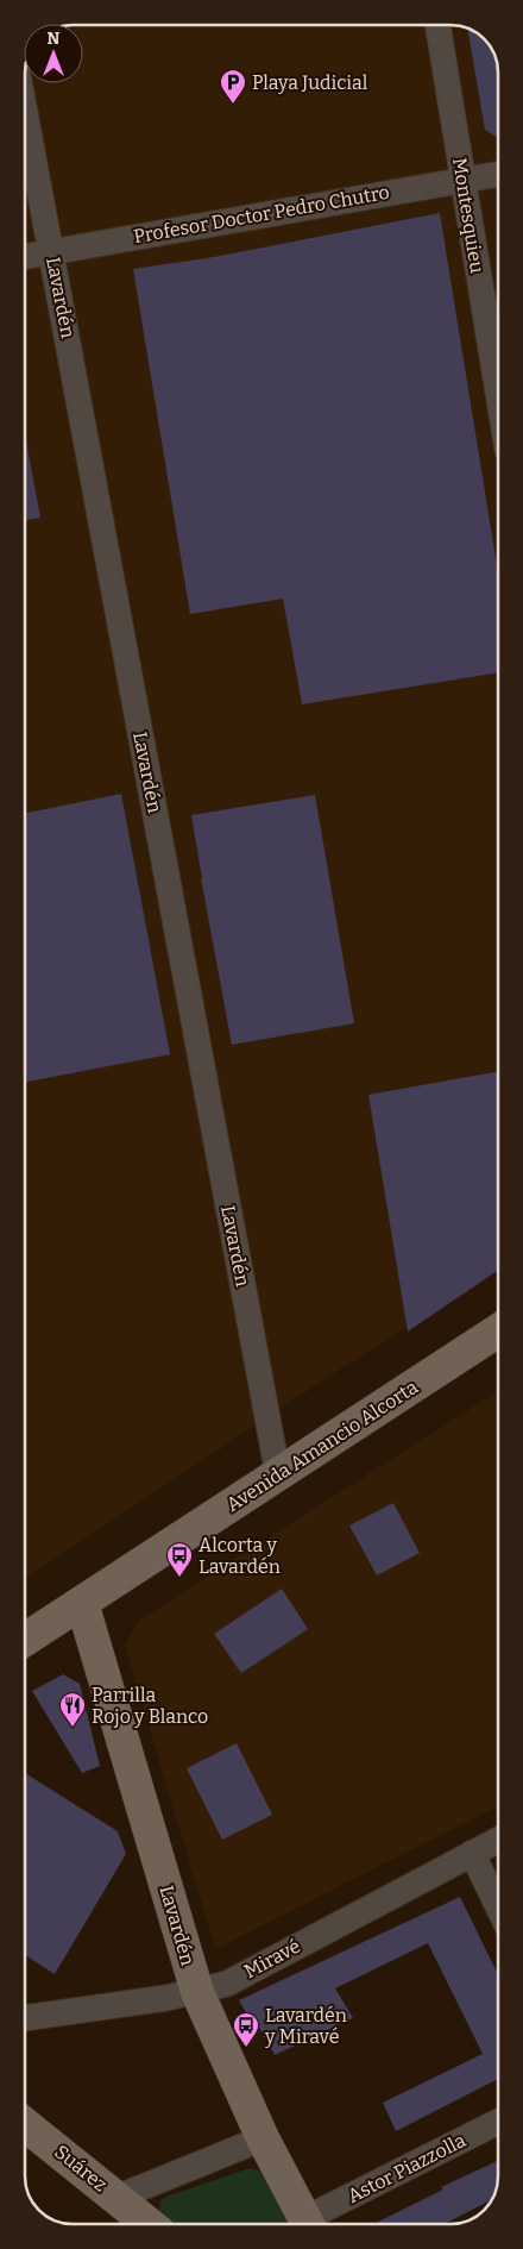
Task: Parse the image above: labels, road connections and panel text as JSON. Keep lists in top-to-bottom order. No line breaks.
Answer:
{"streets":{"street":["Profesor Doctor Pedro Chutro","Montesquieu","Lavardén","Avenida Amancio Alcorta","Miravé","Suárez","Astor Piazzolla"]},"crossings":[["Profesor Doctor Pedro Chutro","Montesquieu"],["Profesor Doctor Pedro Chutro","Lavardén"],["Lavardén","Avenida Amancio Alcorta"],["Lavardén","Miravé"]],"places":{"parking":["Playa Judicial"],"bus stop":["Alcorta y Lavardén","Lavardén y Miravé"],"restaurant":["Parrilla Rojo y Blanco"]},"north":"top"}
